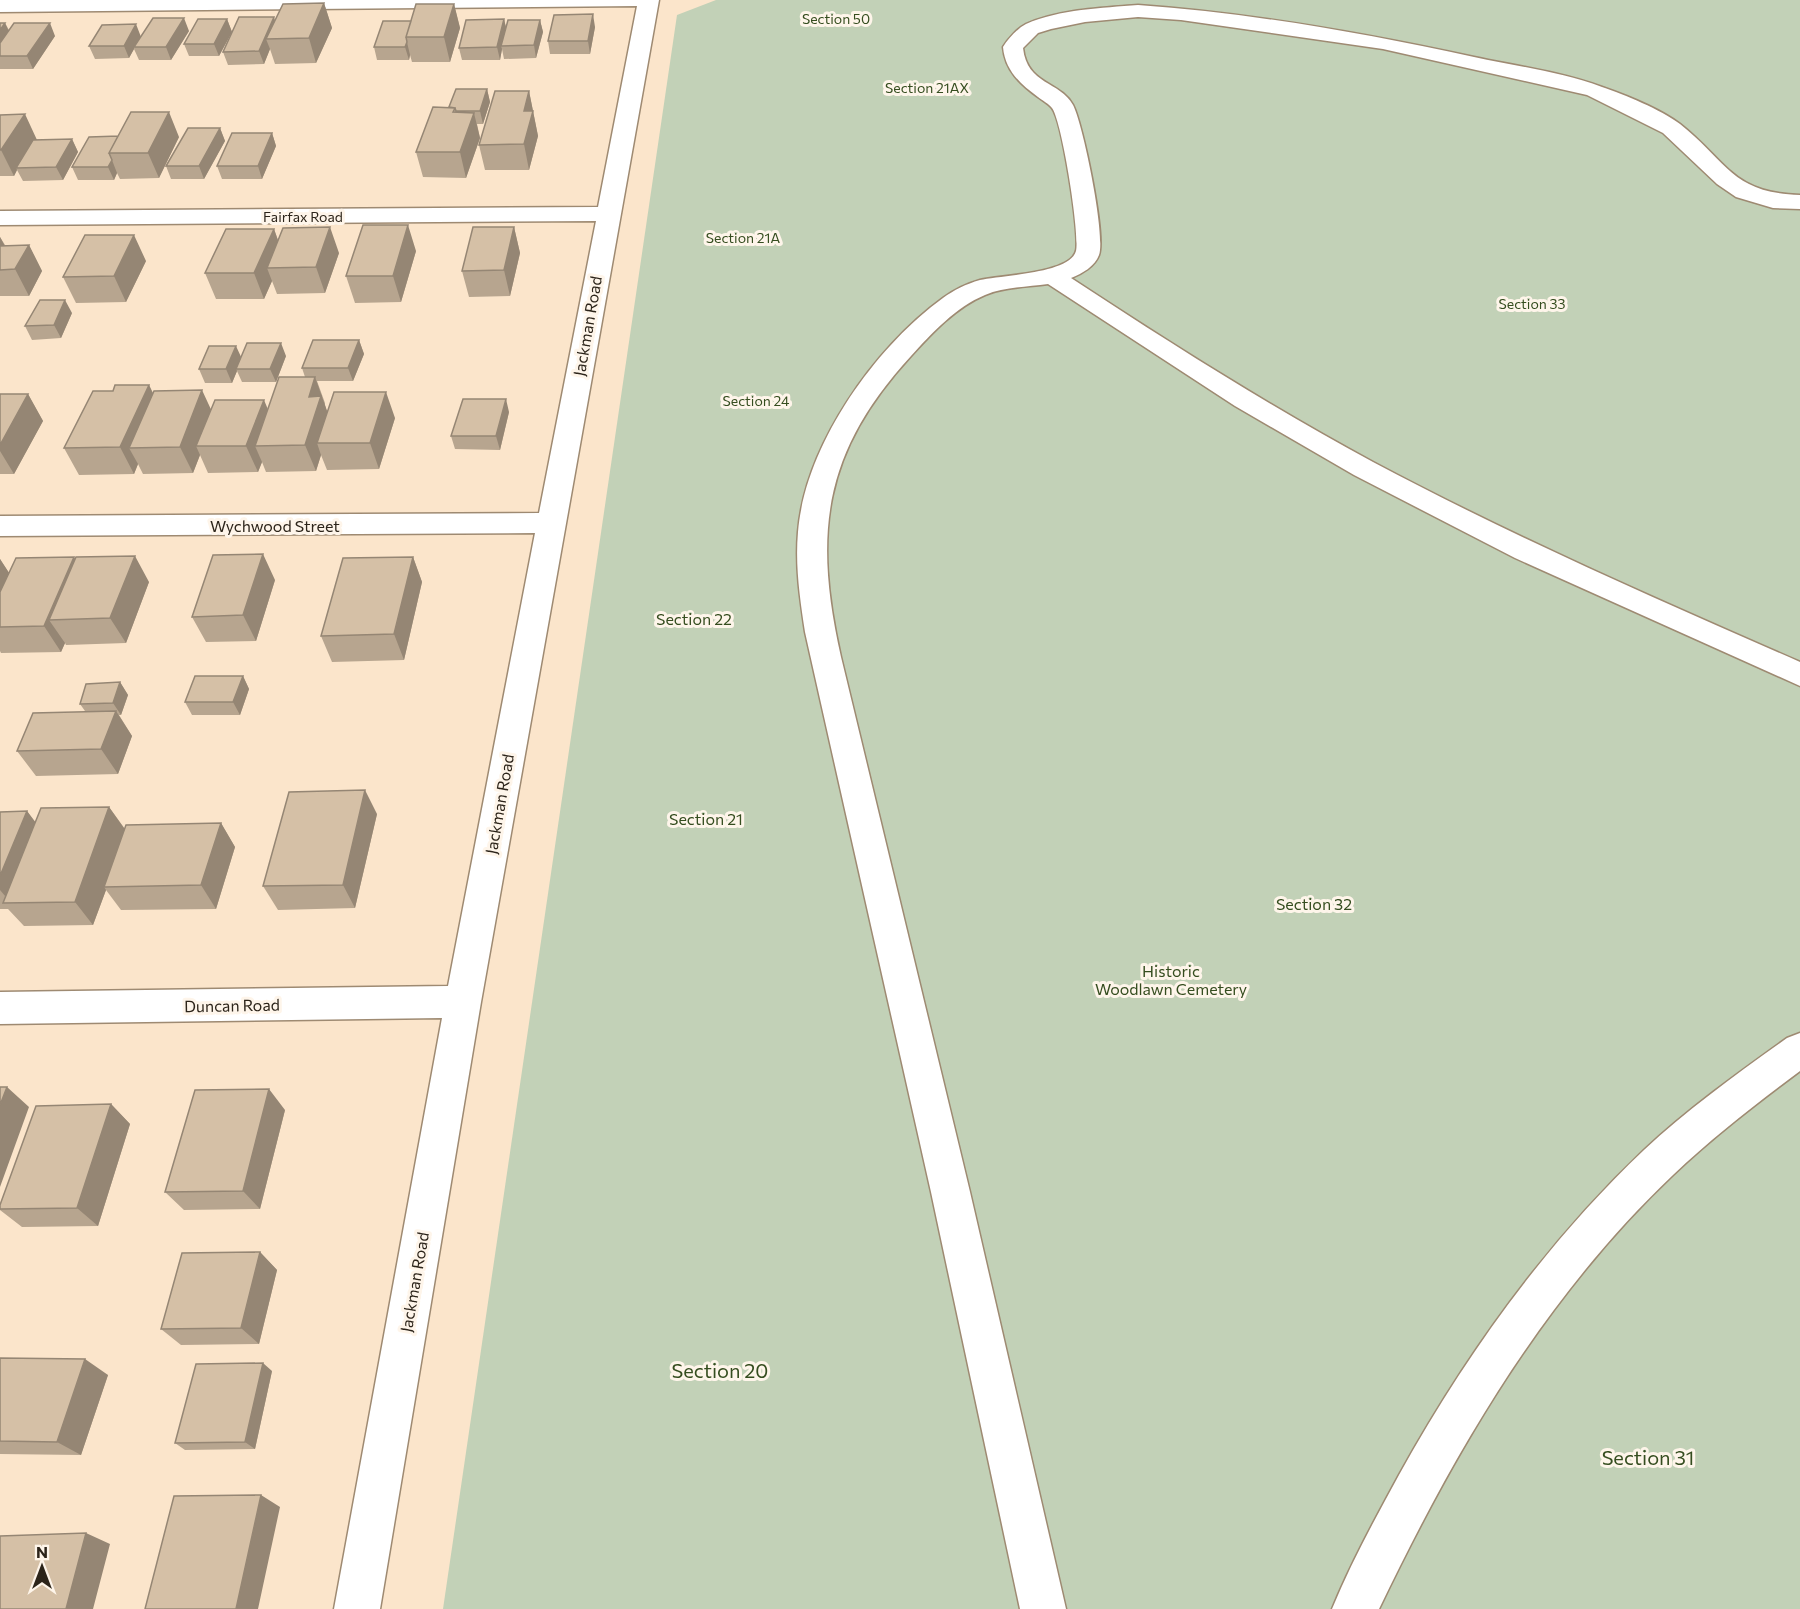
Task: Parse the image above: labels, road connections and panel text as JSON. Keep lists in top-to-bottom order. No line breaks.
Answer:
{"streets":{"street":["Fairfax Road","Jackman Road","Wychwood Street","Duncan Road"]},"crossings":[["Fairfax Road","Jackman Road"],["Jackman Road","Wychwood Street"],["Jackman Road","Duncan Road"]],"parks":["Section 50","Section 21AX","Section 21A","Section 33","Section 24","Section 22","Section 21","Section 32","Historic Woodlawn Cemetery","Section 20","Section 31"],"north":"top"}
